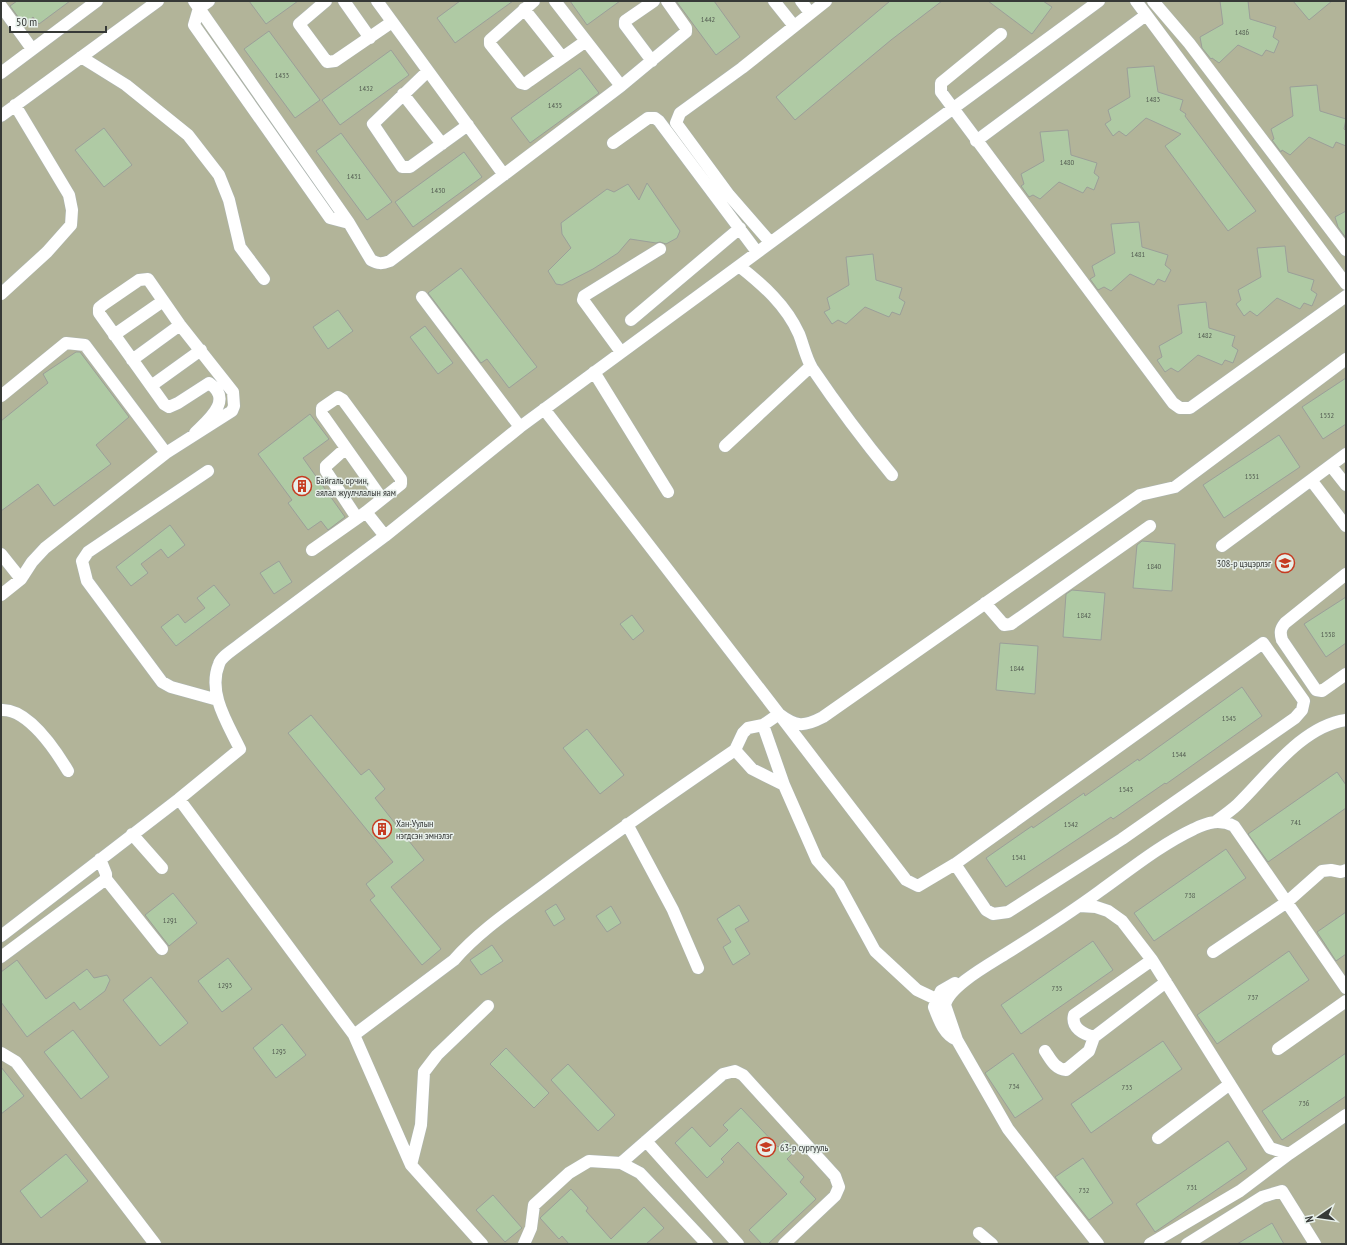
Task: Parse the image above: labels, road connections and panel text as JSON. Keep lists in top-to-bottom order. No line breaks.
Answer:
{"places":{"building":["Байгаль орчин, аялал жуулчлалын яам","Хан-Уулын нэгдсэн эмнэлэг"],"school or university":["308-р цэцэрлэг","63-р сургууль"]},"house_numbers":["1442","1486","1433","1432","1483","1435","1480","1431","1430","1481","1482","1552","1551","1840","1842","1558","1844","1545","1544","1543","741","1542","1541","738","1291","1293","735","737","1295","734","733","736","731","732"],"scale_bar":"50 m","north":"left"}
